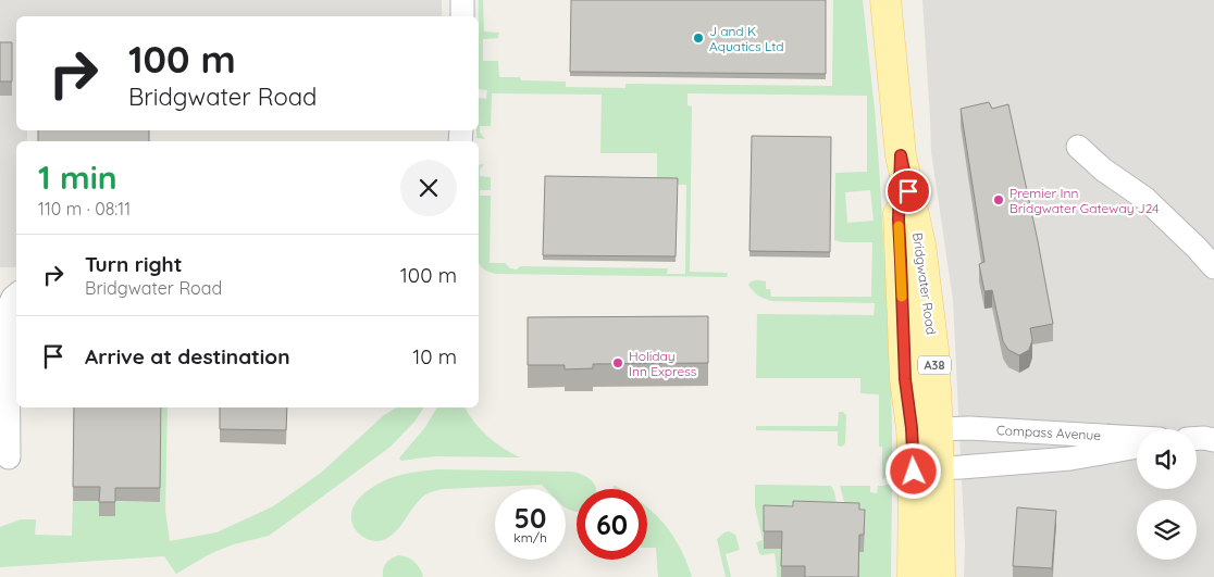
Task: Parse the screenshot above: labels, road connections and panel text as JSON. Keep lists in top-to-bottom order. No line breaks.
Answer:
{"streets":{"main road":["Bridgwater Road","A38"],"street":["Compass Avenue"]},"crossings":[["Bridgwater Road","Compass Avenue"]],"places":["J and K Aquatics Ltd","Premier Inn Bridgwater Gateway J24","Holiday Inn Express"],"page":{"turn":["100 m","Bridgwater Road"],"heading":["1 min","110 m · 08:11"],"list":[{"name":"Turn right","note":"Bridgwater Road","value":"100 m"},{"name":"Arrive at destination","value":"10 m"}],"speed":"50 km/h","limit":"60"}}
